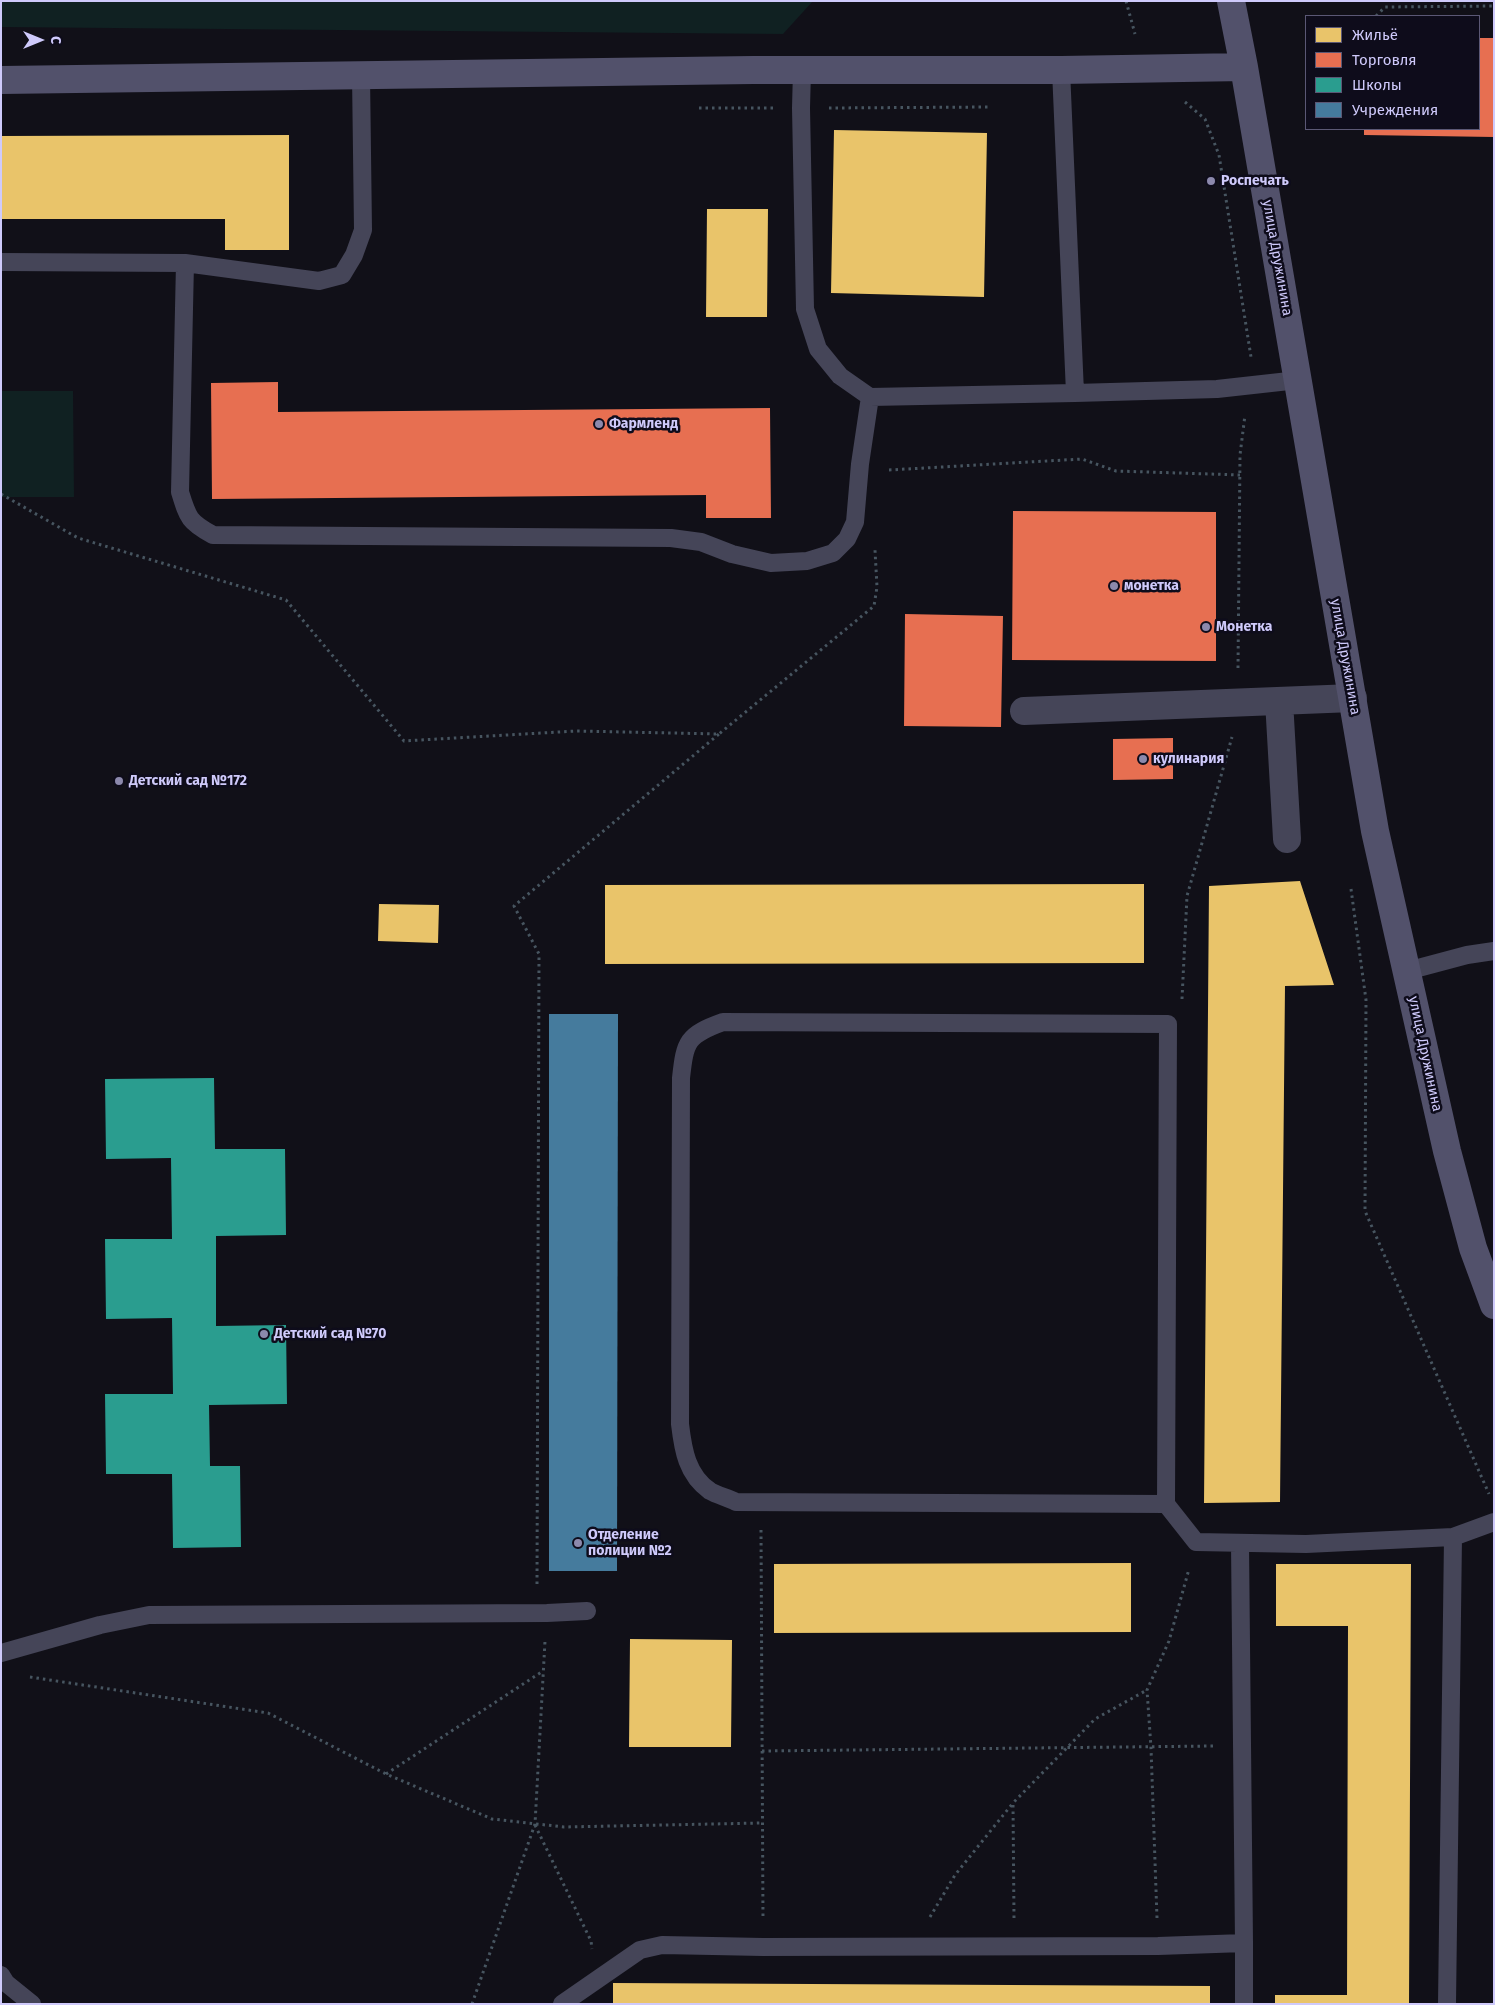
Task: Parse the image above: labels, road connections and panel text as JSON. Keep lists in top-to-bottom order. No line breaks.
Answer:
{"streets":{"main road":["улица Дружинина"]},"places":["Роспечать","Фармленд","монетка","Монетка","кулинария","Детский сад №172","Детский сад №70","Отделение полиции №2"],"legend":["Жильё","Торговля","Школы","Учреждения"],"north":"right"}
